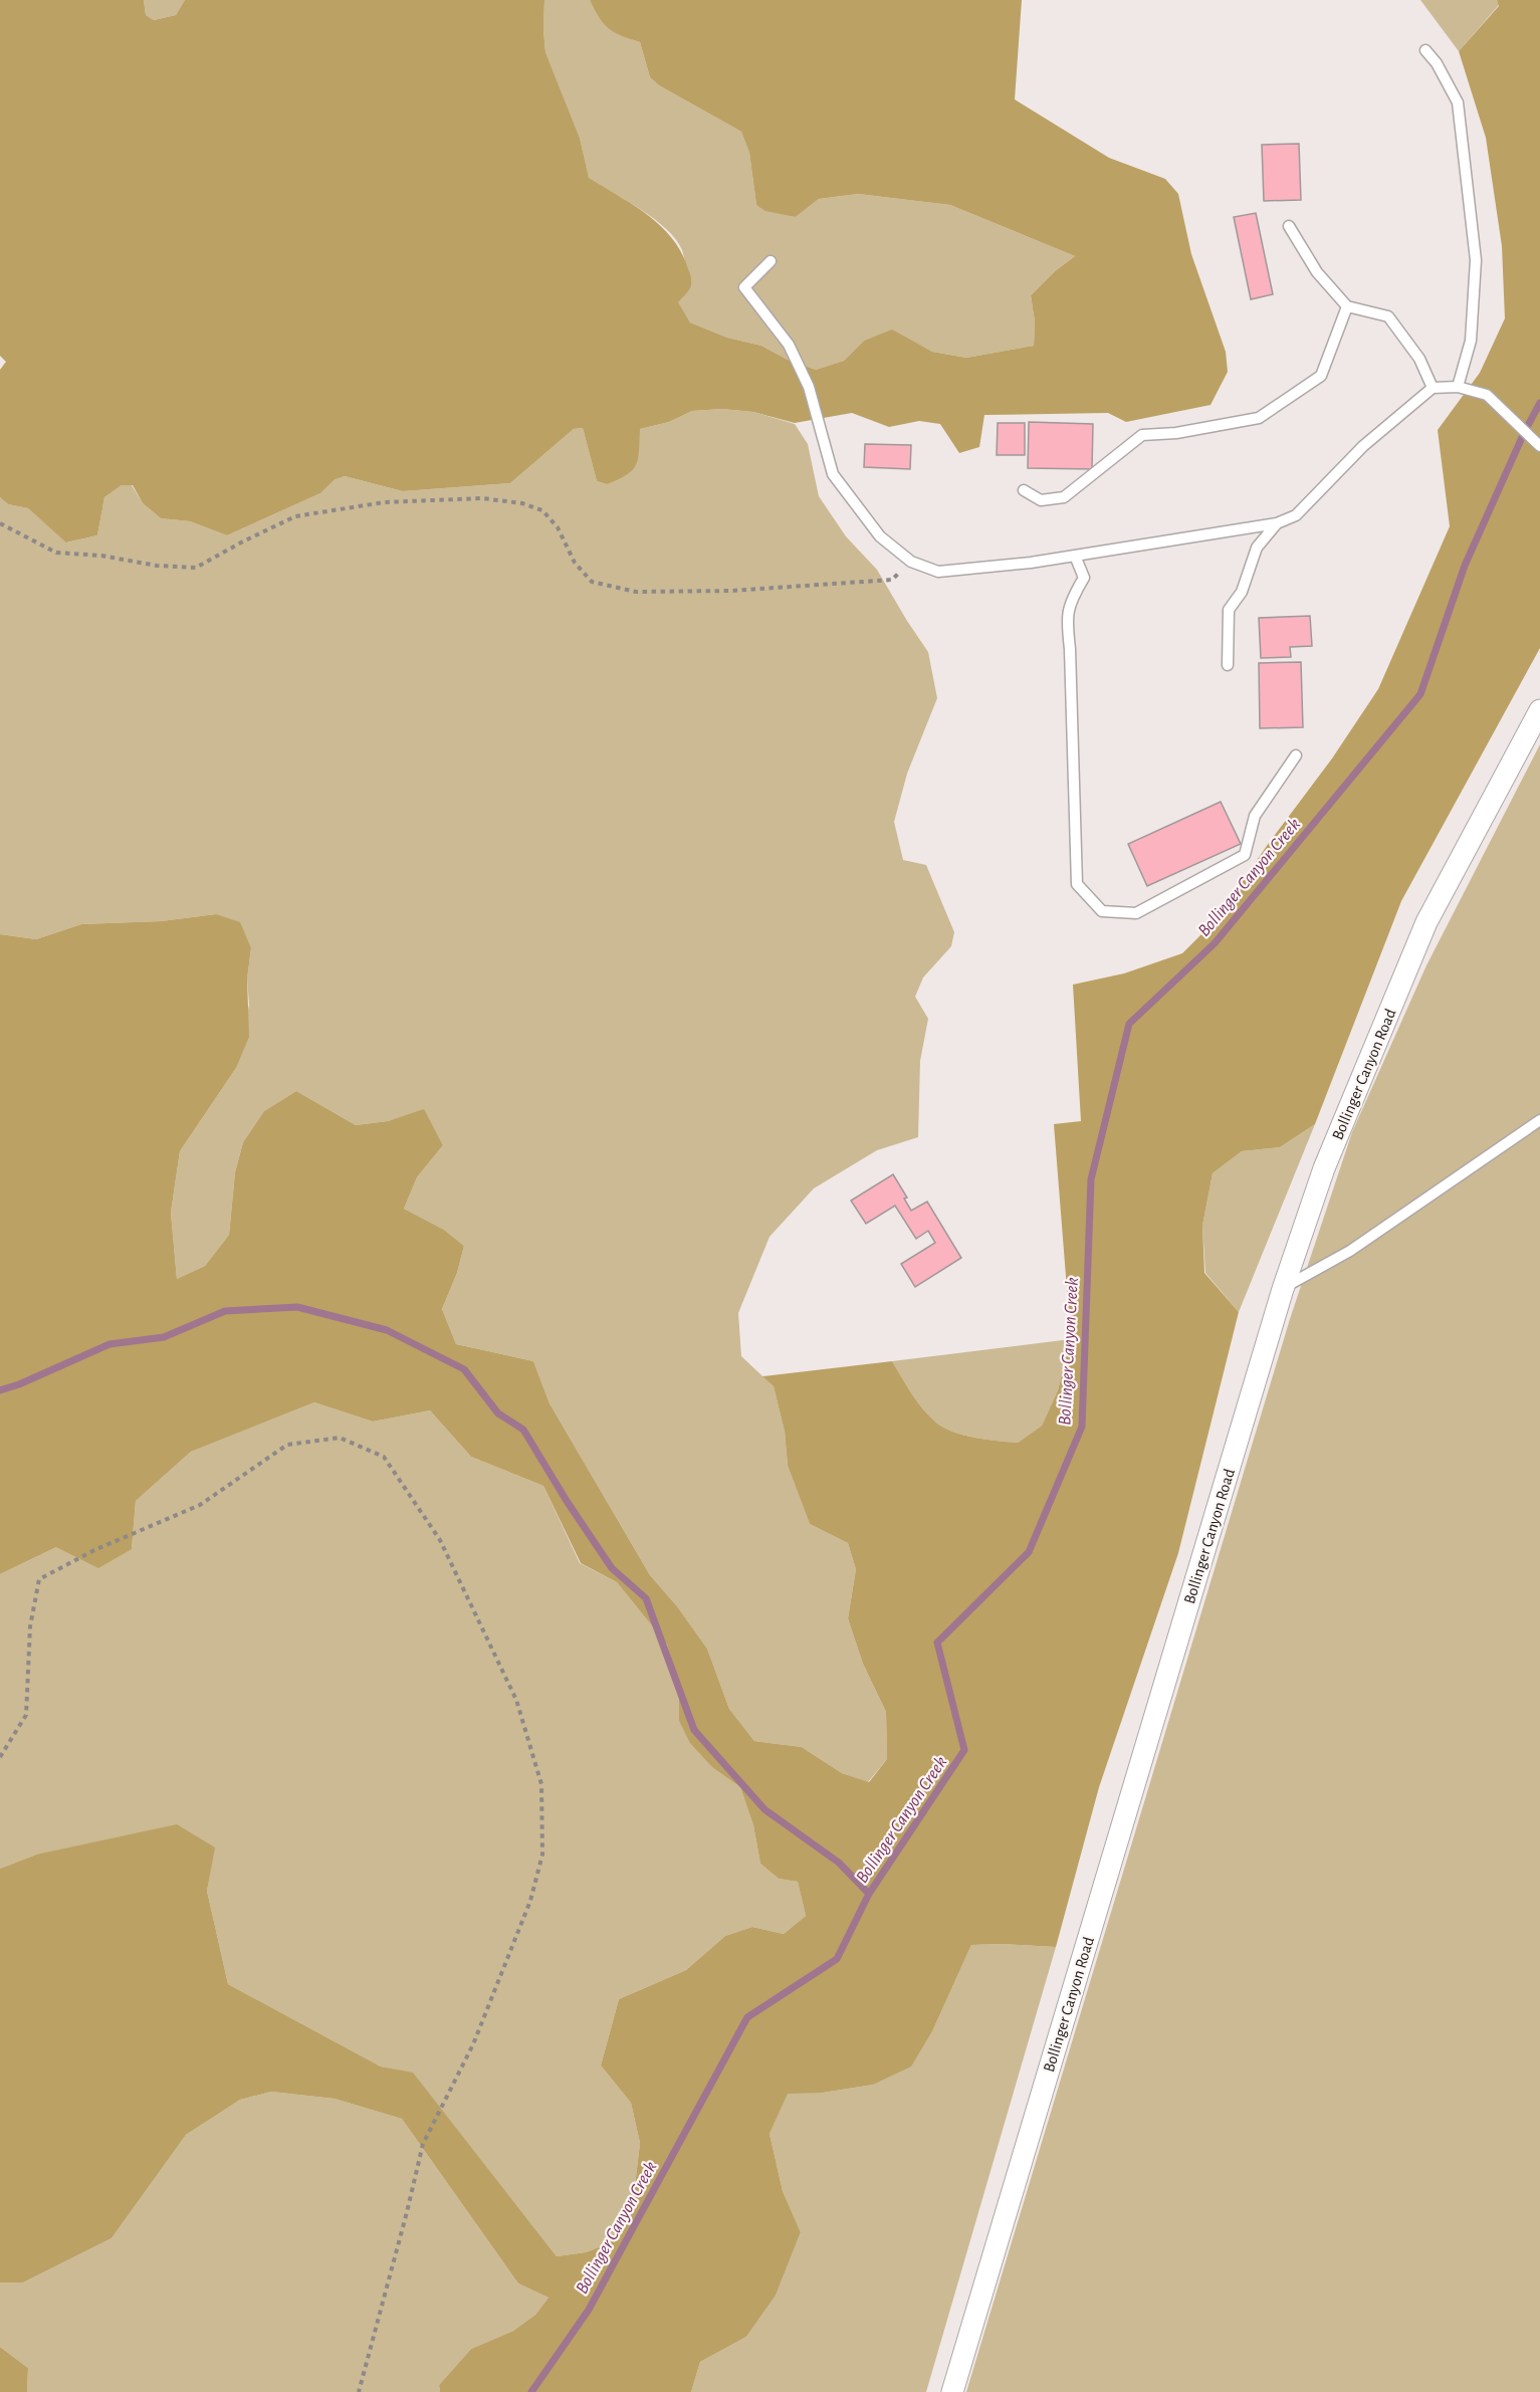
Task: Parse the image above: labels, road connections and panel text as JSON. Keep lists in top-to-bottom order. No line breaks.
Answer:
{"streets":{"street":["Bollinger Canyon Road"]},"water":["Bollinger Canyon Creek"]}
